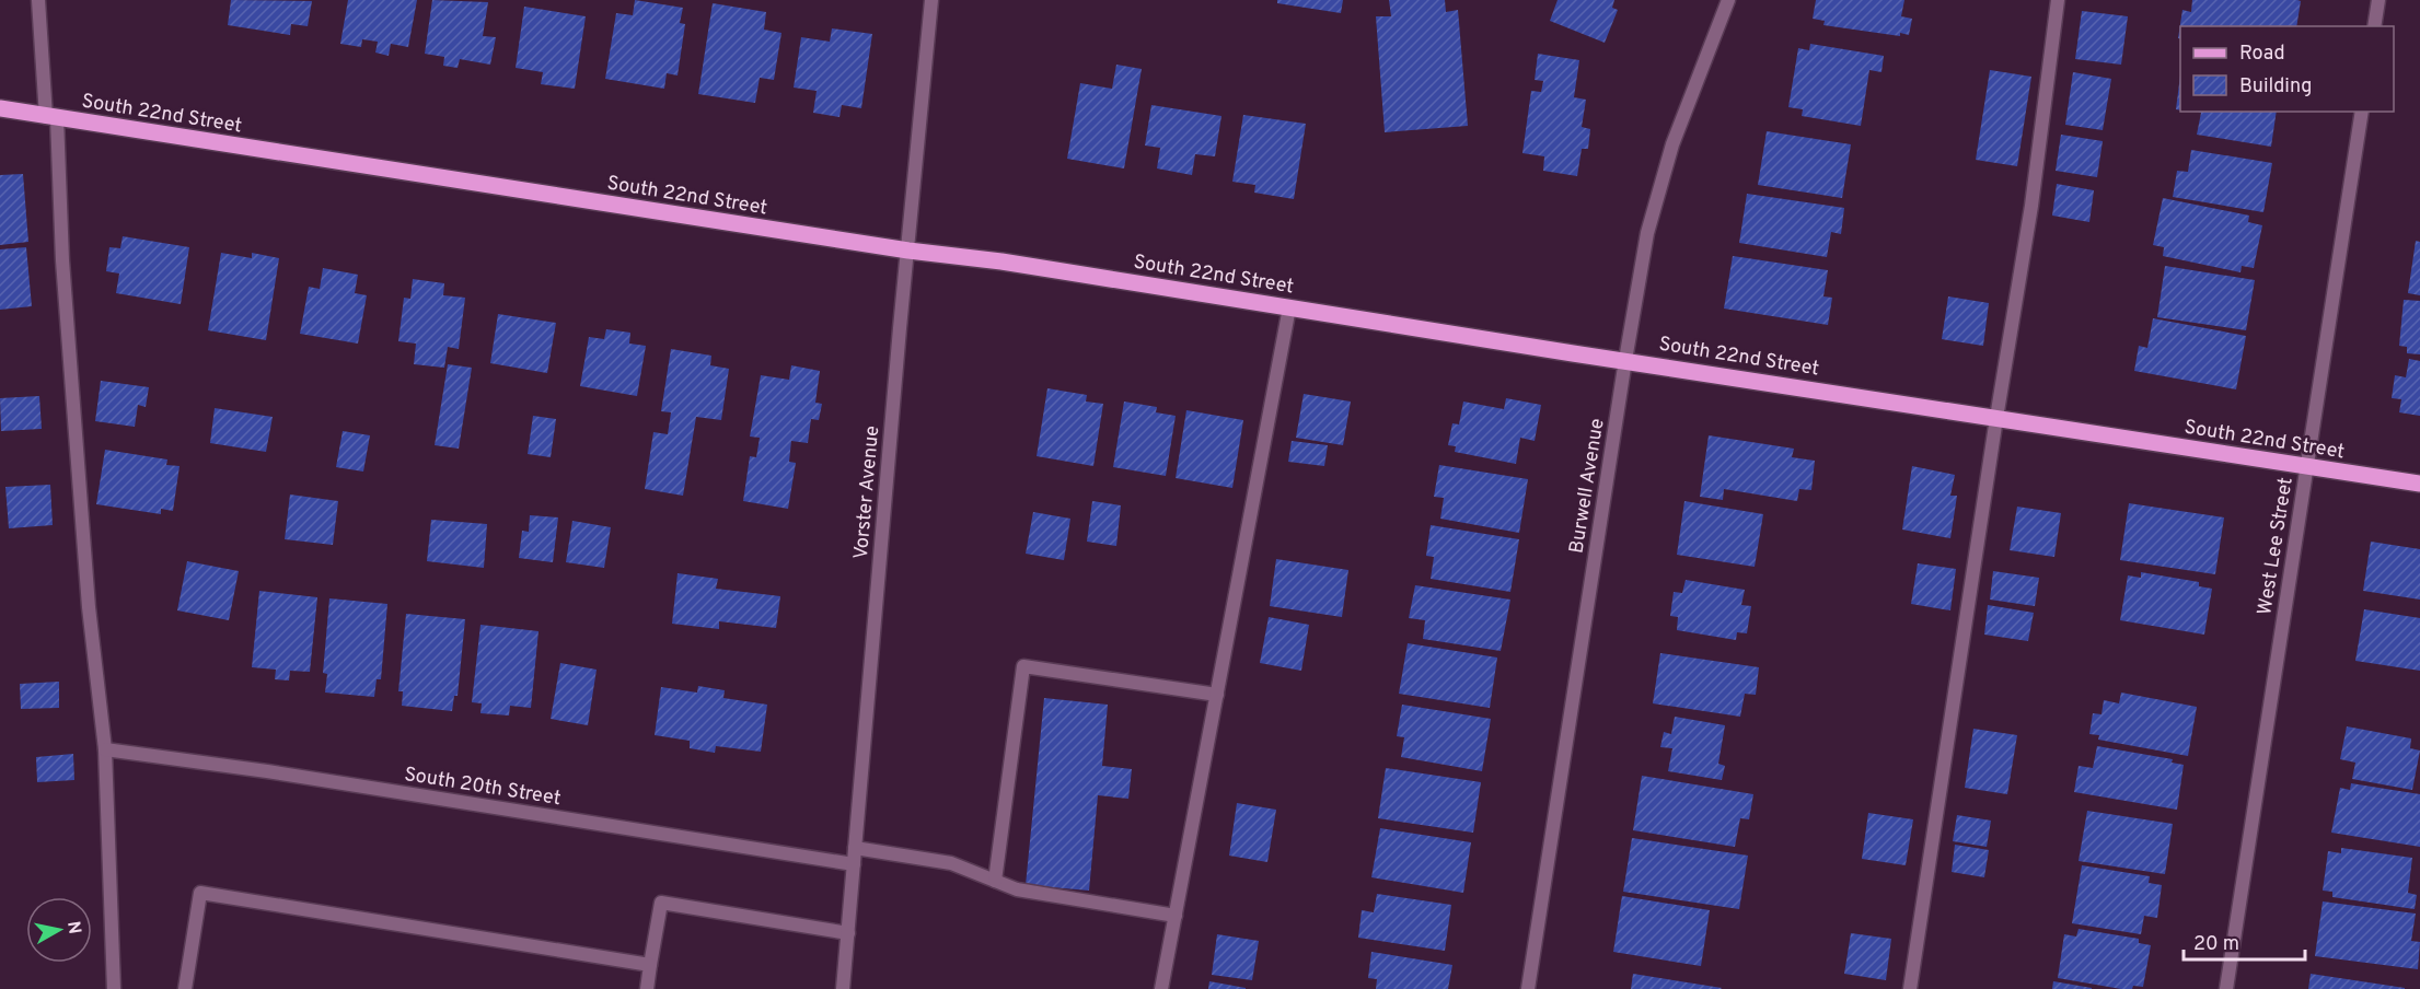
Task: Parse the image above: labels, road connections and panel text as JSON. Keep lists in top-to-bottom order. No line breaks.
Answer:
{"streets":{"main road":["South 22nd Street"],"street":["Burwell Avenue","Vorster Avenue","West Lee Street","South 20th Street"]},"crossings":[["South 22nd Street","Burwell Avenue"],["South 22nd Street","Vorster Avenue"],["South 22nd Street","West Lee Street"],["Vorster Avenue","South 20th Street"]],"legend":["Road","Building"],"scale_bar":"20 m","north":"right"}
